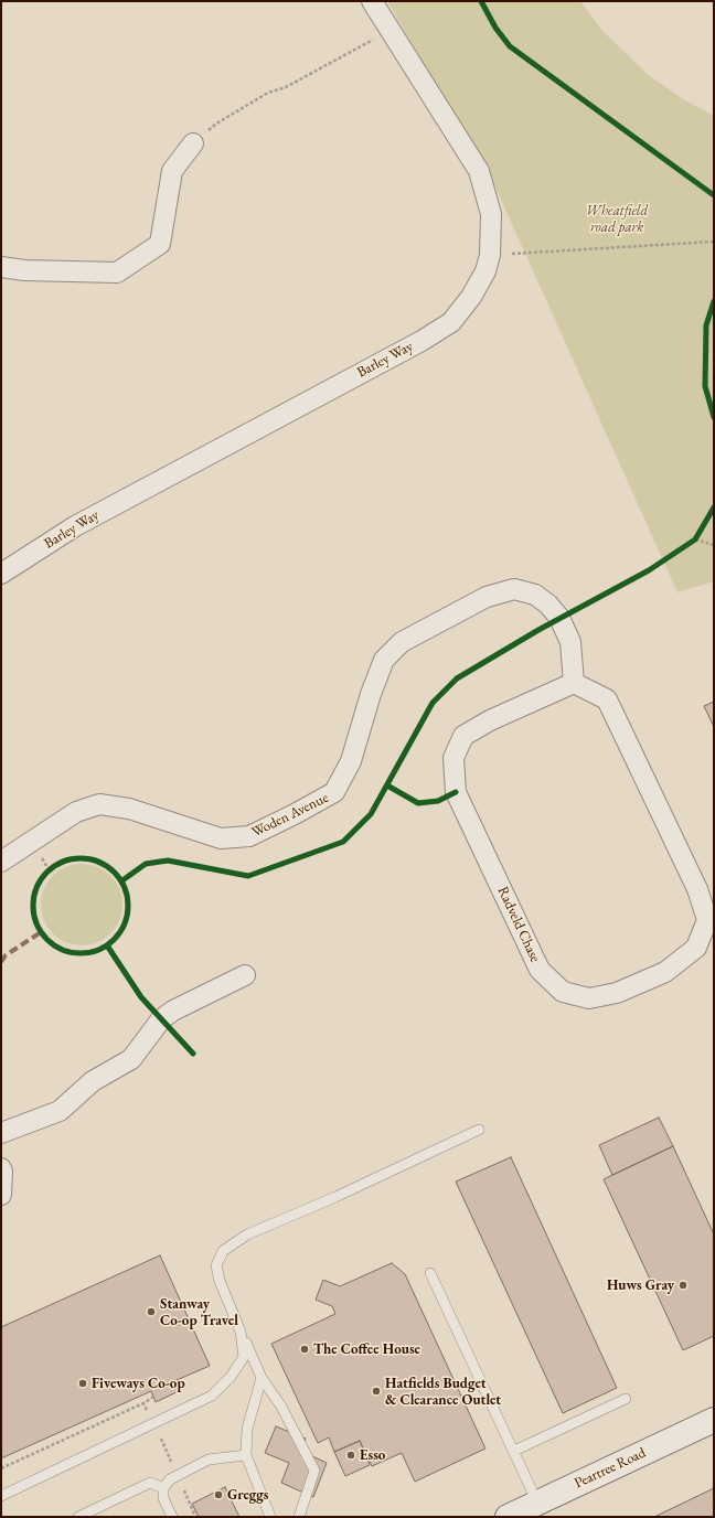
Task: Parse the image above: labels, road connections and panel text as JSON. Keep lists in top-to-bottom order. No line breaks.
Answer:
{"streets":{"street":["Barley Way","Woden Avenue","Radveld Chase","Peartree Road"]},"crossings":[["Woden Avenue","Radveld Chase"]],"parks":["Wheatfield road park"],"places":["Huws Gray","Stanway Co-op Travel","The Coffee House","Fiveways Co-op","Hatfields Budget & Clearance Outlet","Esso","Greggs"]}
